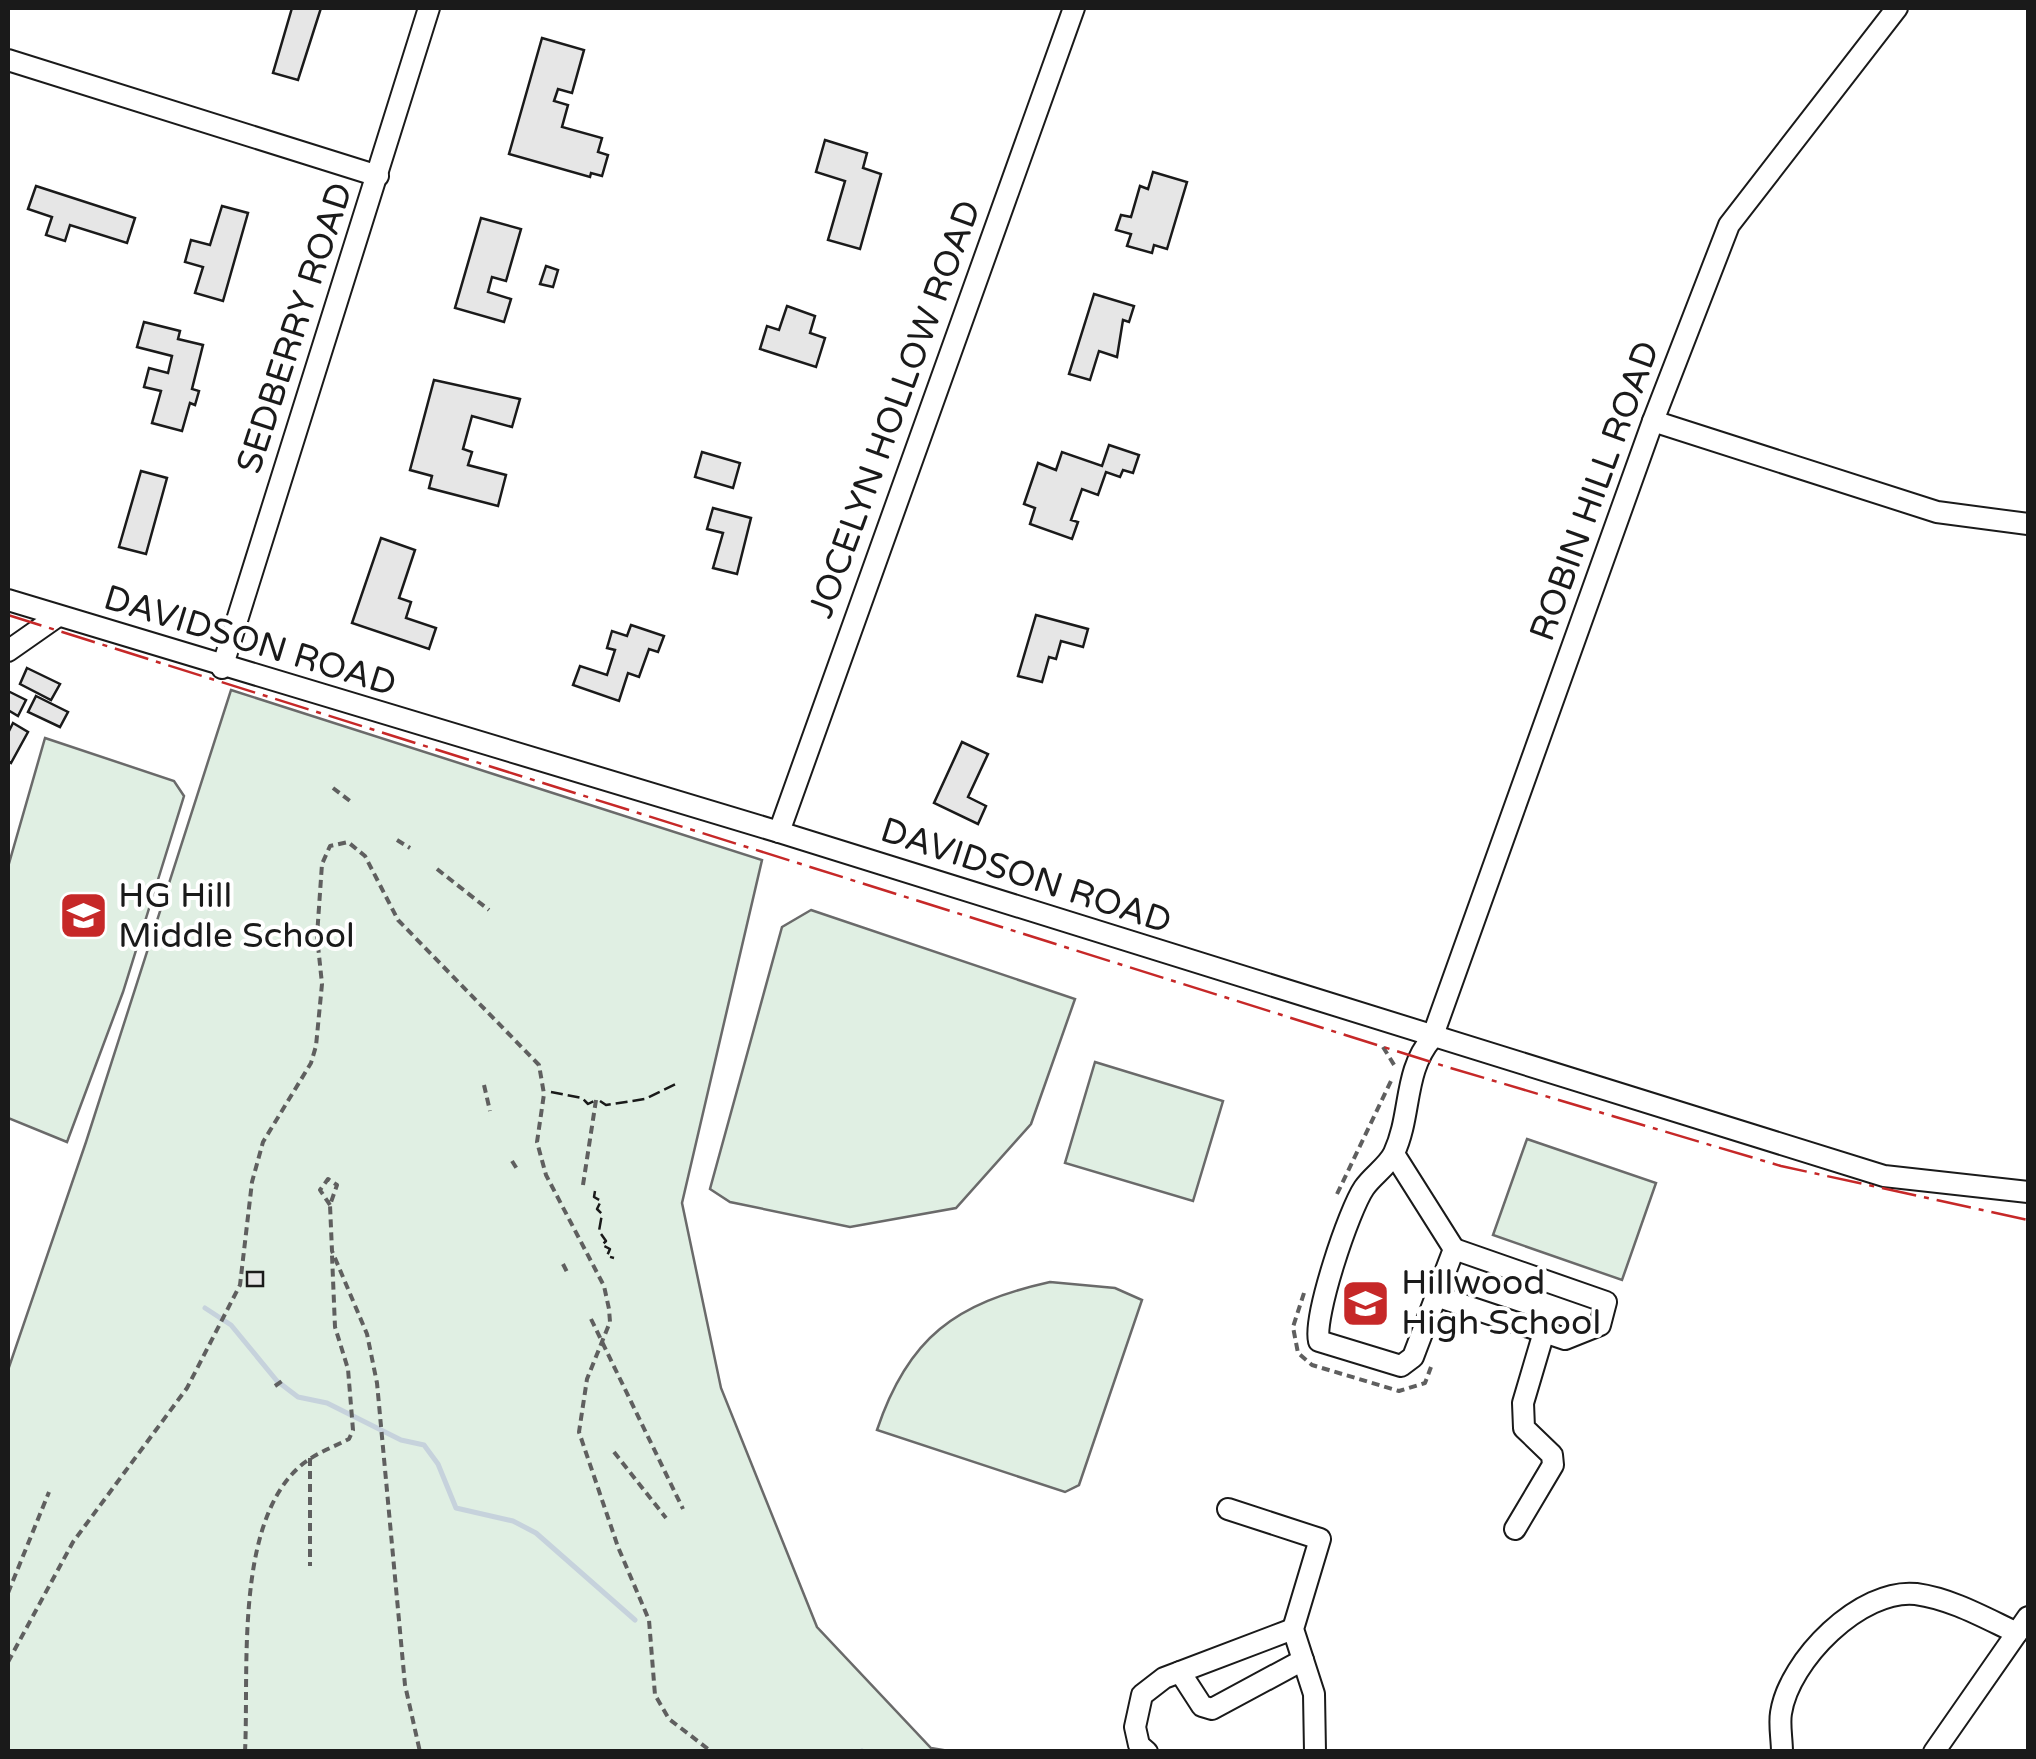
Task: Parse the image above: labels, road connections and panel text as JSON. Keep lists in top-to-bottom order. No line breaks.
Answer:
{"streets":{"street":["SEDBERRY ROAD","JOCELYN HOLLOW ROAD","ROBIN HILL ROAD","DAVIDSON ROAD"]},"crossings":[["SEDBERRY ROAD","DAVIDSON ROAD"],["JOCELYN HOLLOW ROAD","DAVIDSON ROAD"],["ROBIN HILL ROAD","DAVIDSON ROAD"]],"places":{"school or university":["HG Hill Middle School","Hillwood High School"]}}
